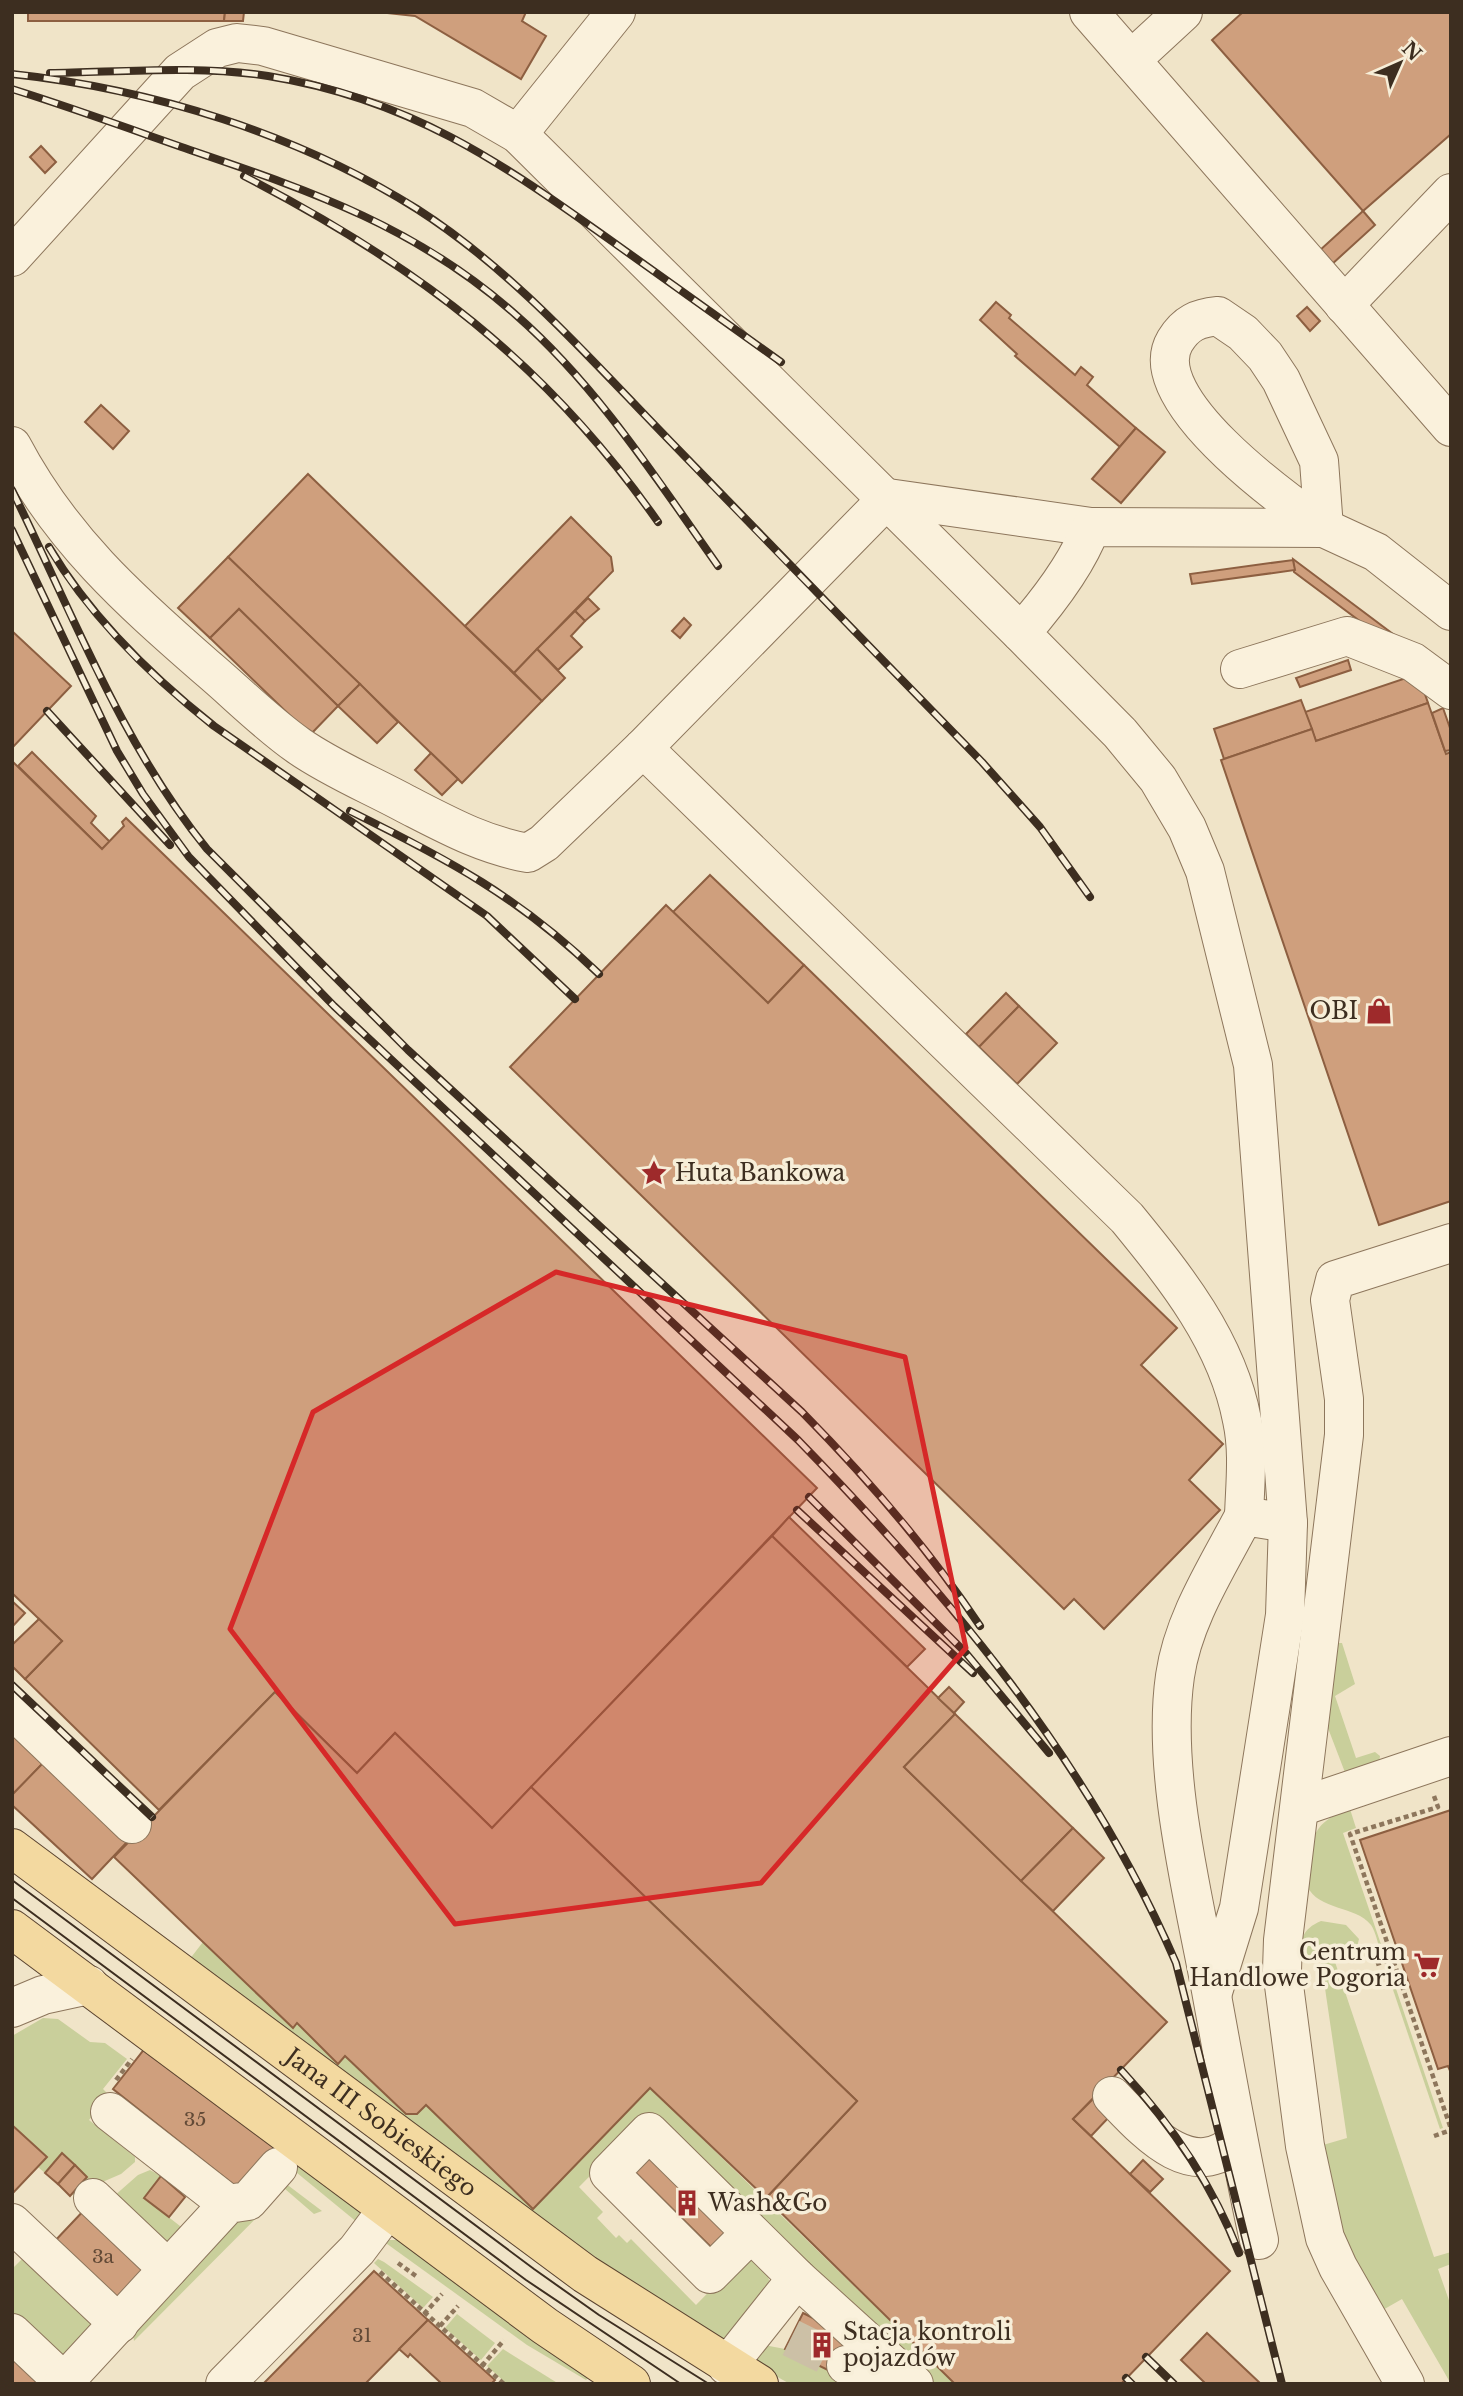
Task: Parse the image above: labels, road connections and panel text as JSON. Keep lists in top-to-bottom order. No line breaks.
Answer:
{"streets":{"main road":["Jana III Sobieskiego"]},"places":{"shop":["OBI"],"place":["Huta Bankowa"],"supermarket":["Centrum Handlowe Pogoria"],"building":["Wash&Go","Stacja kontroli pojazdów"]},"house_numbers":["35","3a","31"],"north":"top right"}
